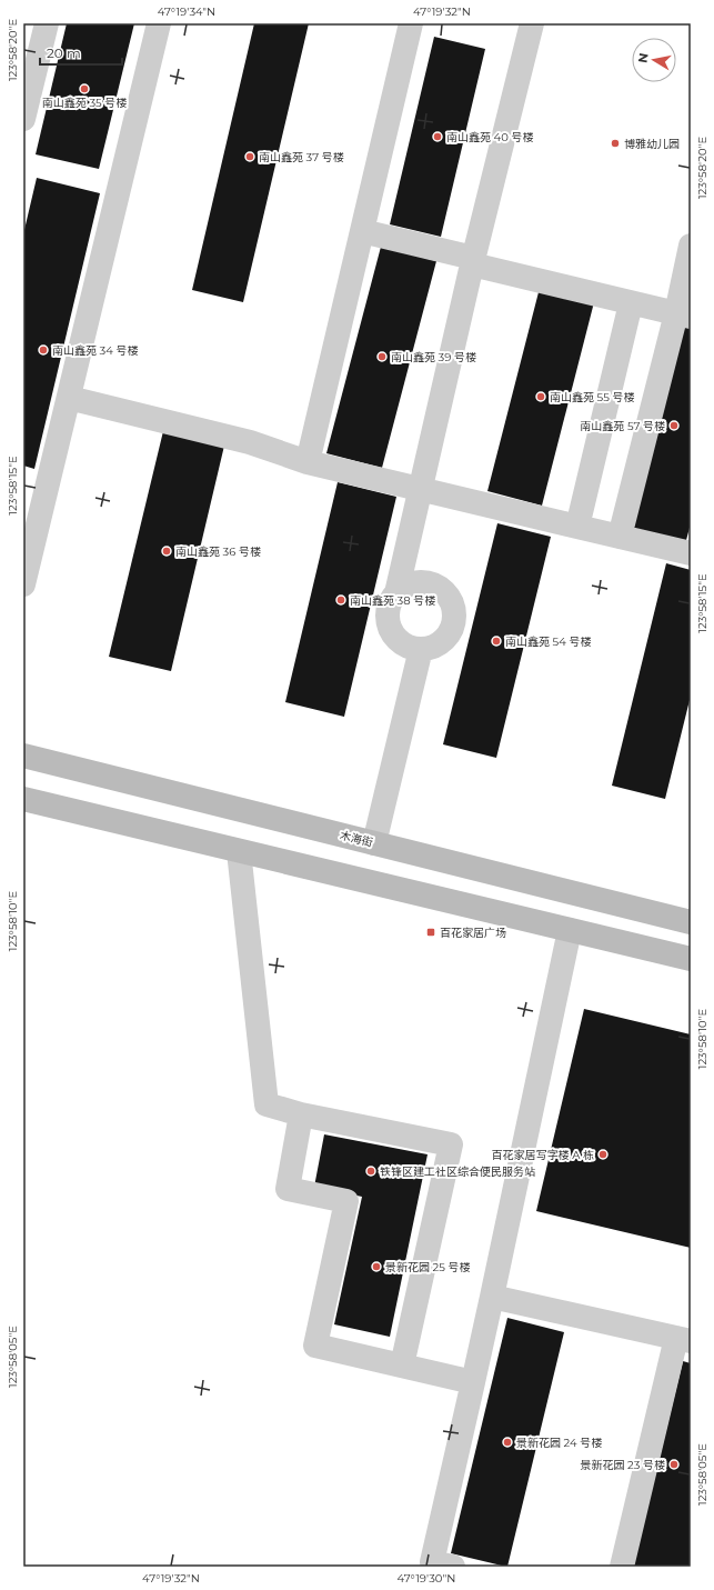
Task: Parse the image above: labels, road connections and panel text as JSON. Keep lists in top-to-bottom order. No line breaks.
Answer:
{"streets":{"main road":["木海街"]},"places":{"other":["南山鑫苑 35 号楼","南山鑫苑 40 号楼","博雅幼儿园","南山鑫苑 37 号楼","南山鑫苑 34 号楼","南山鑫苑 39 号楼","南山鑫苑 55 号楼","南山鑫苑 57 号楼","南山鑫苑 36 号楼","南山鑫苑 38 号楼","南山鑫苑 54 号楼","百花家居写字楼 A 栋","铁锋区建工社区综合便民服务站","景新花园 25 号楼","景新花园 24 号楼","景新花园 23 号楼"],"transit":["百花家居广场"]},"scale_bar":"20 m","north":"left","coordinates":["47°19'34\"N","47°19'32\"N","123°58'20\"E","123°58'15\"E","123°58'10\"E","123°58'05\"E","47°19'30\"N"]}
